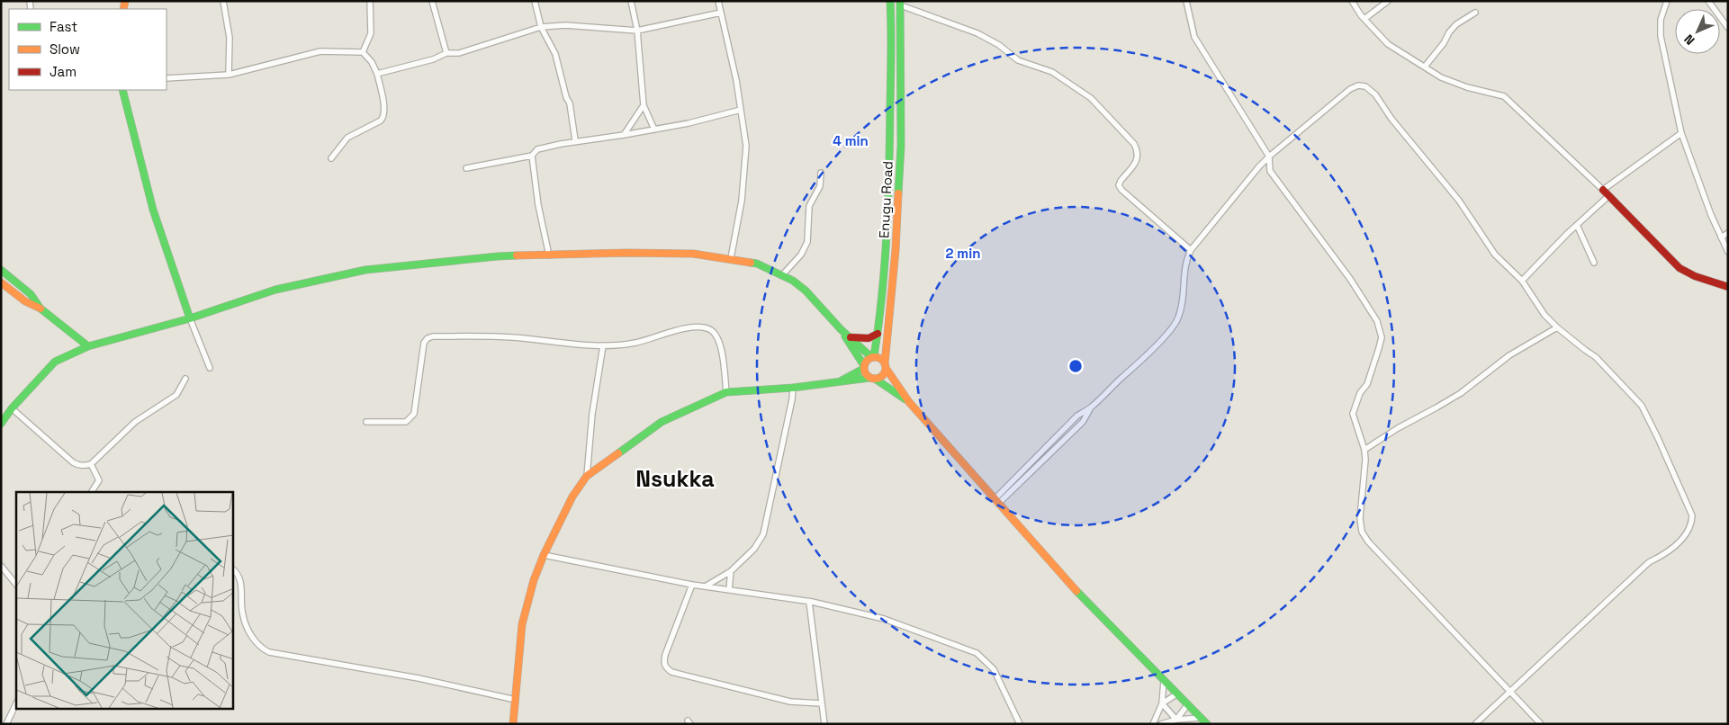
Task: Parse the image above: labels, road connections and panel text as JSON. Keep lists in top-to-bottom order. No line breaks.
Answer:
{"streets":{"main road":["Enugu Road"]},"districts":["Nsukka"],"legend":["Fast","Slow","Jam"],"north":"bottom left","rings":["4 min","2 min"]}
